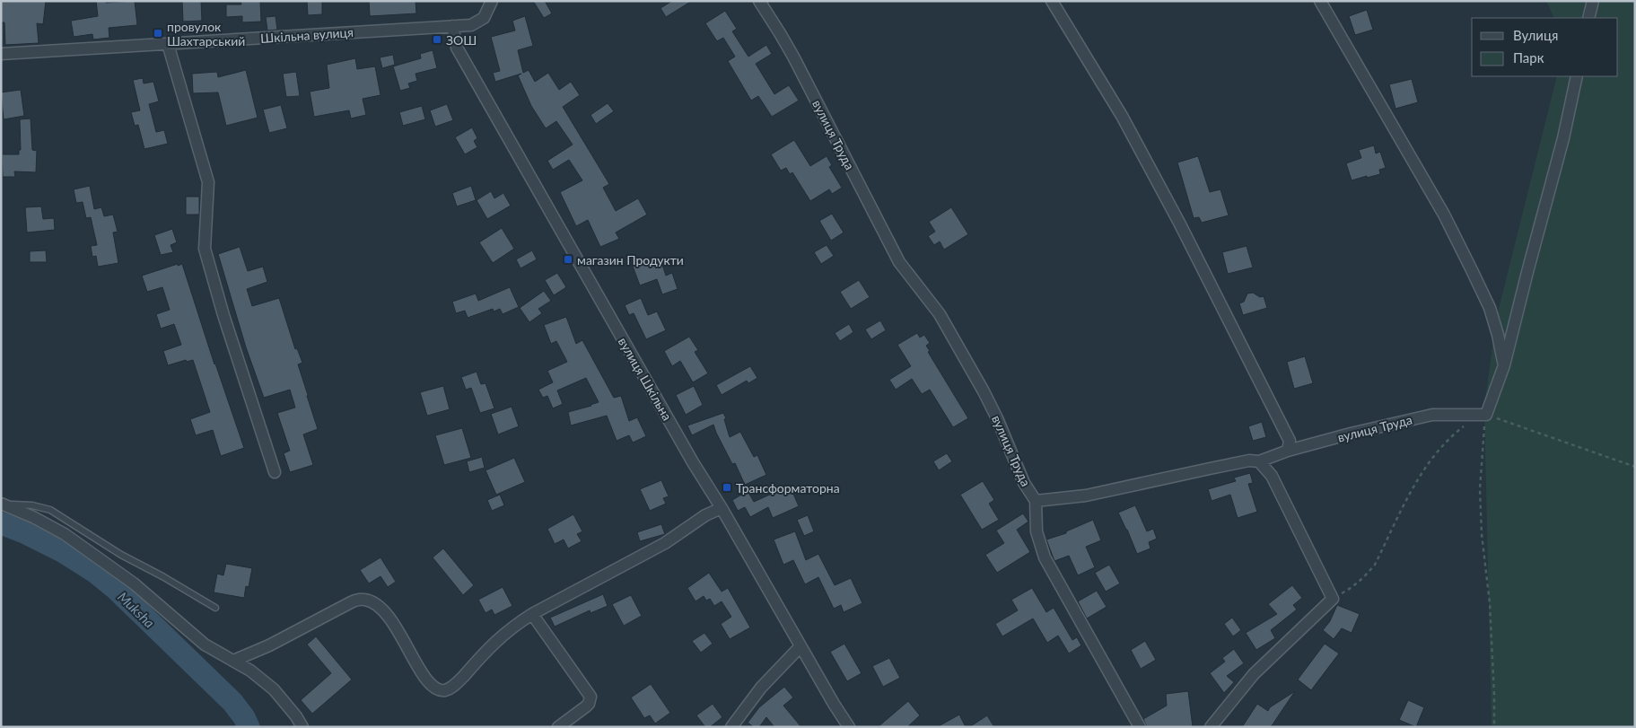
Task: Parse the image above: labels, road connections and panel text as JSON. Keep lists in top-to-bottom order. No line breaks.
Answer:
{"streets":{"street":["Шкільна вулиця","вулиця Труда","вулиця Шкільна"]},"crossings":[["Шкільна вулиця","вулиця Шкільна"]],"water":["Muksha"],"places":{"transit":["провулок Шахтарський","ЗОШ","магазин Продукти","Трансформаторна"]},"legend":["Вулиця","Парк"]}
